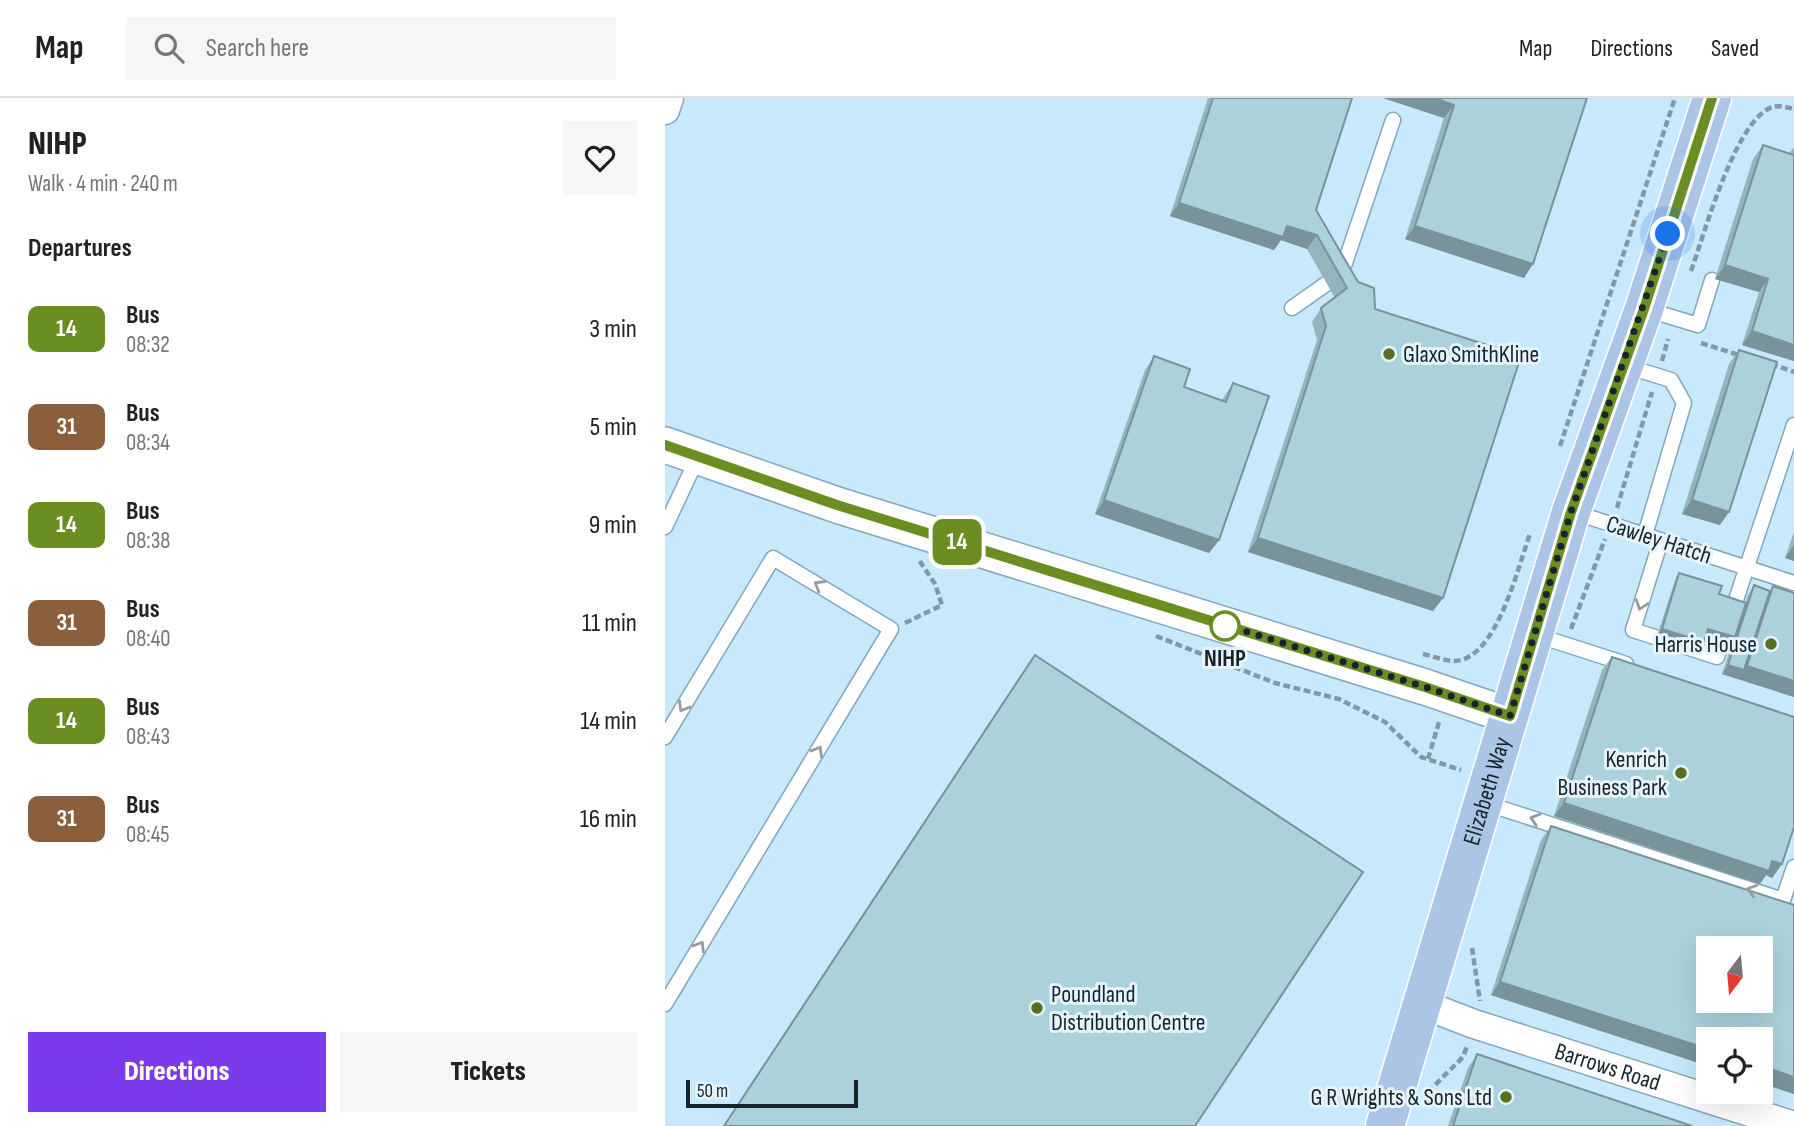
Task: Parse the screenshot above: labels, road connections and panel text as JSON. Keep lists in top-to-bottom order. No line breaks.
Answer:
{"streets":{"main road":["Elizabeth Way"],"street":["Barrows Road"],"lane":["Cawley Hatch"]},"crossings":[["Cawley Hatch","Elizabeth Way"],["Elizabeth Way","Barrows Road"]],"places":["Glaxo SmithKline","NIHP","Harris House","Kenrich Business Park","Poundland Distribution Centre","G R Wrights & Sons Ltd"],"lines":["bus line 14"],"scale_bar":"50 m","north":"bottom","page":{"header":"Map","search":"Search here","nav":["Map","Directions","Saved"],"heading":[["NIHP","Walk · 4 min · 240 m"],"Departures"],"on_map":"14","list":[{"mark":"14","name":"Bus","note":"08:32","value":"3 min"},{"mark":"31","name":"Bus","note":"08:34","value":"5 min"},{"mark":"14","name":"Bus","note":"08:38","value":"9 min"},{"mark":"31","name":"Bus","note":"08:40","value":"11 min"},{"mark":"14","name":"Bus","note":"08:43","value":"14 min"},{"mark":"31","name":"Bus","note":"08:45","value":"16 min"}],"buttons":["Directions","Tickets"],"scale":"50 m"}}
